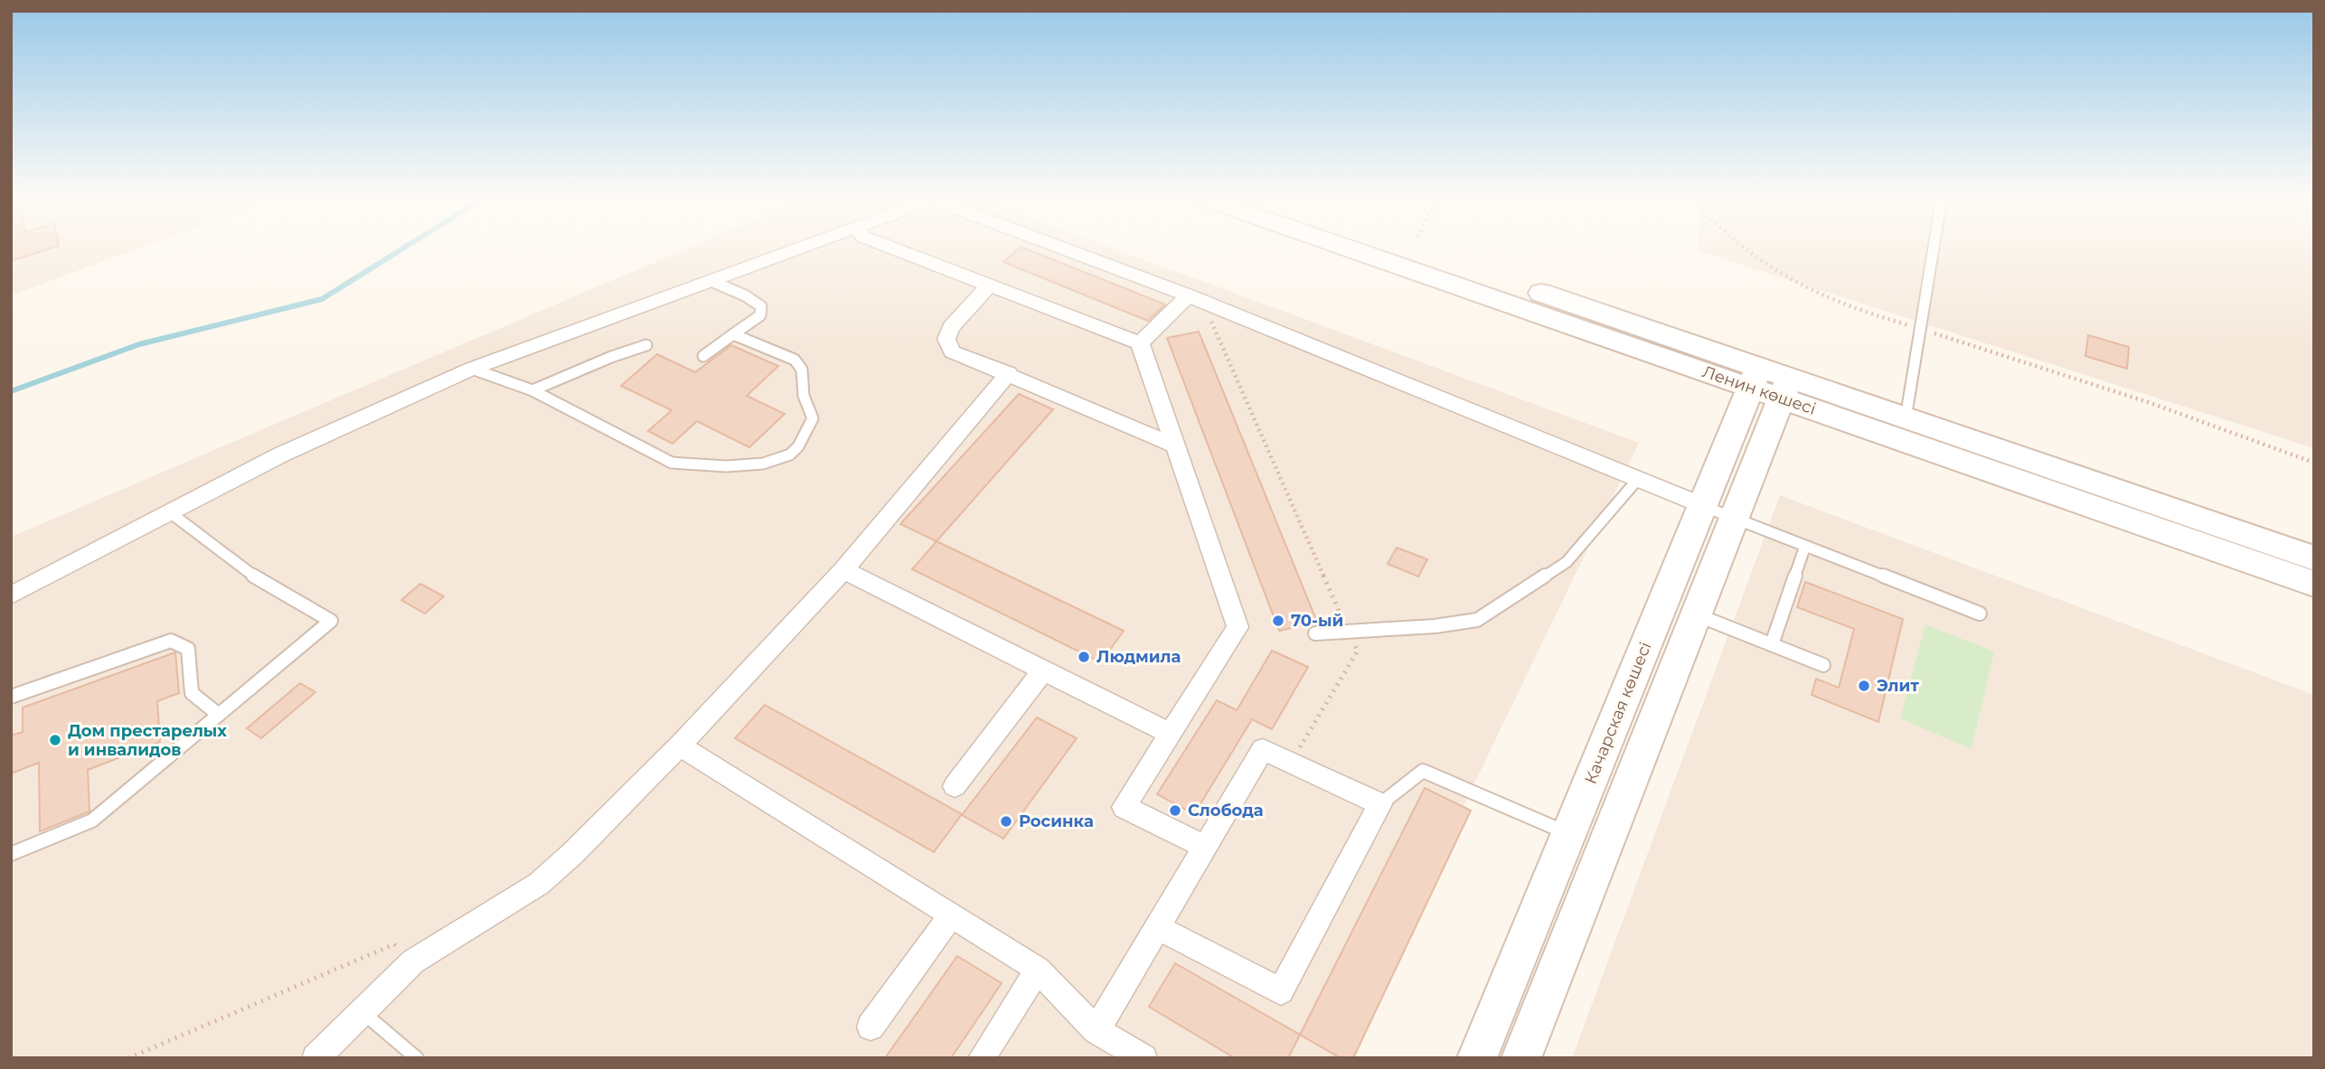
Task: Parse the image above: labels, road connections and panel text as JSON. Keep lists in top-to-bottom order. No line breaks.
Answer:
{"streets":{"main road":["Ленин көшесі","Качарская көшесі"]},"crossings":[["Ленин көшесі","Качарская көшесі"]],"places":["70-ый","Людмила","Элит","Дом престарелых и инвалидов","Слобода","Росинка"]}
